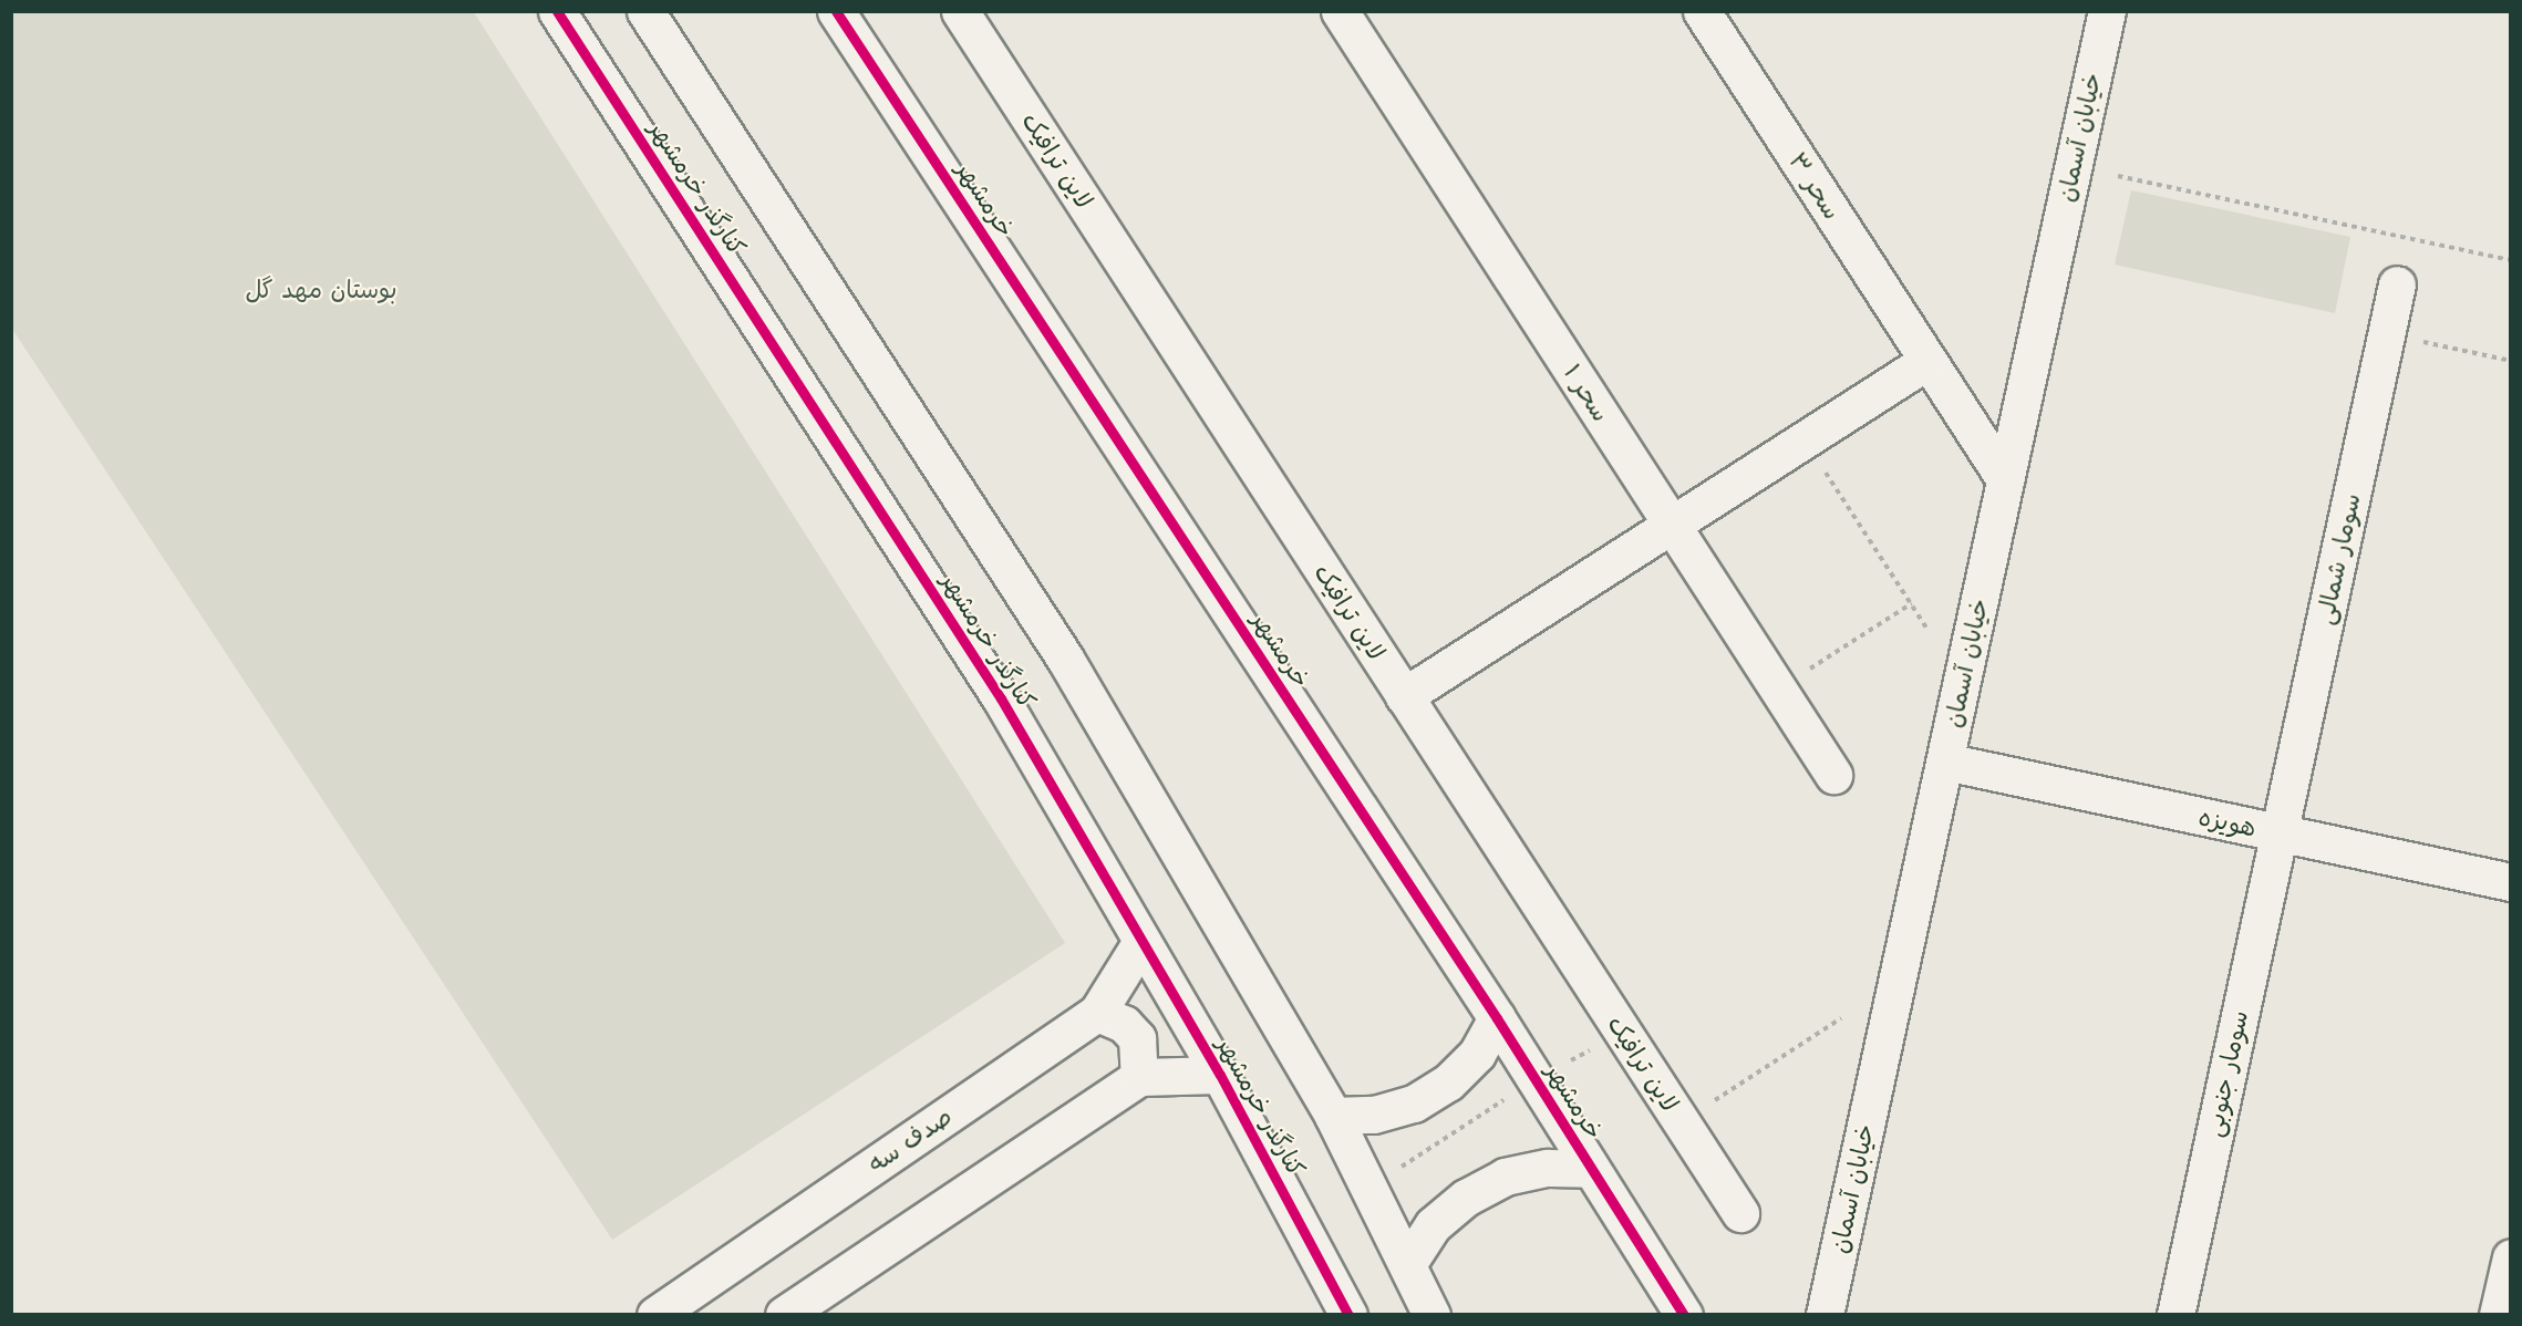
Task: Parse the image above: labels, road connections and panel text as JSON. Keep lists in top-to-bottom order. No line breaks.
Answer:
{"streets":{"street":["خیابان آسمان","لاین ترافیک","سحر ۳","کنارگذر خرمشهر","خرمشهر","سحر ۱","سومار شمالی","هویزه","سومار جنوبی","صدف سه"]},"crossings":[["خیابان آسمان","سحر ۳"],["خیابان آسمان","هویزه"],["کنارگذر خرمشهر","صدف سه"],["سومار شمالی","هویزه"],["سومار شمالی","سومار جنوبی"],["هویزه","سومار جنوبی"]],"parks":["بوستان مهد گل"]}
